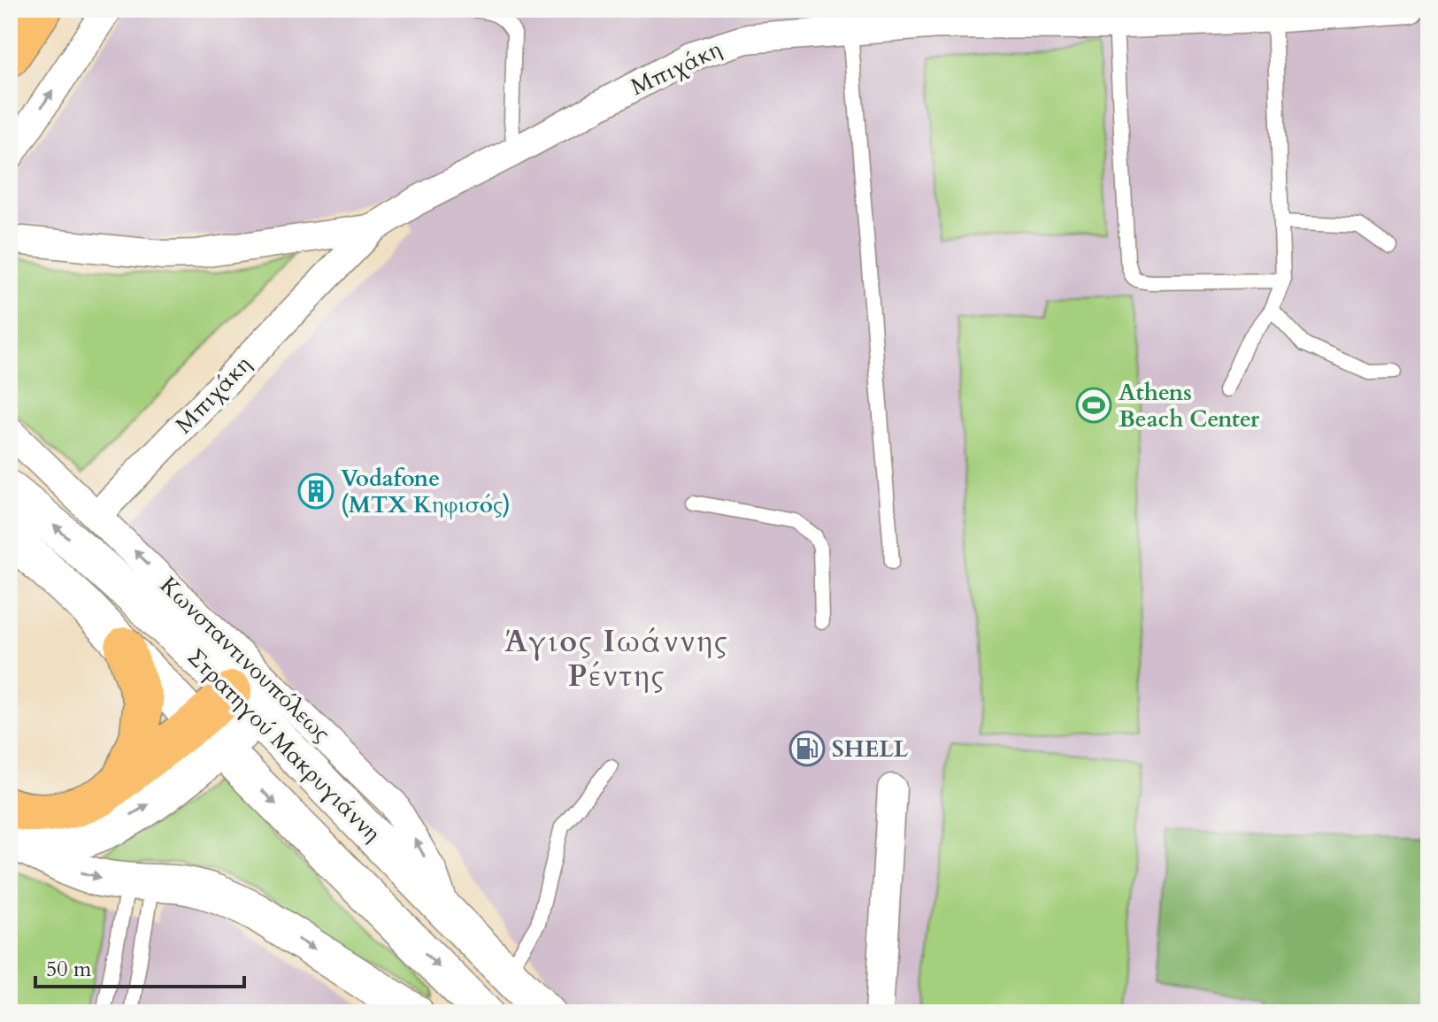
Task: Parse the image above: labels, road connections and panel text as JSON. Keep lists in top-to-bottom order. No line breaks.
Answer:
{"streets":{"street":["Μπιχάκη","Κωνσταντινουπόλεως","Στρατηγού Μακρυγιάννη"]},"crossings":[["Μπιχάκη","Κωνσταντινουπόλεως"],["Κωνσταντινουπόλεως","Στρατηγού Μακρυγιάννη"]],"districts":["Άγιος Ιωάννης Ρέντης"],"places":{"sports":["Athens Beach Center"],"building":["Vodafone (MTX Κηφισός)"],"fuel station":["SHELL"]},"scale_bar":"50 m"}
